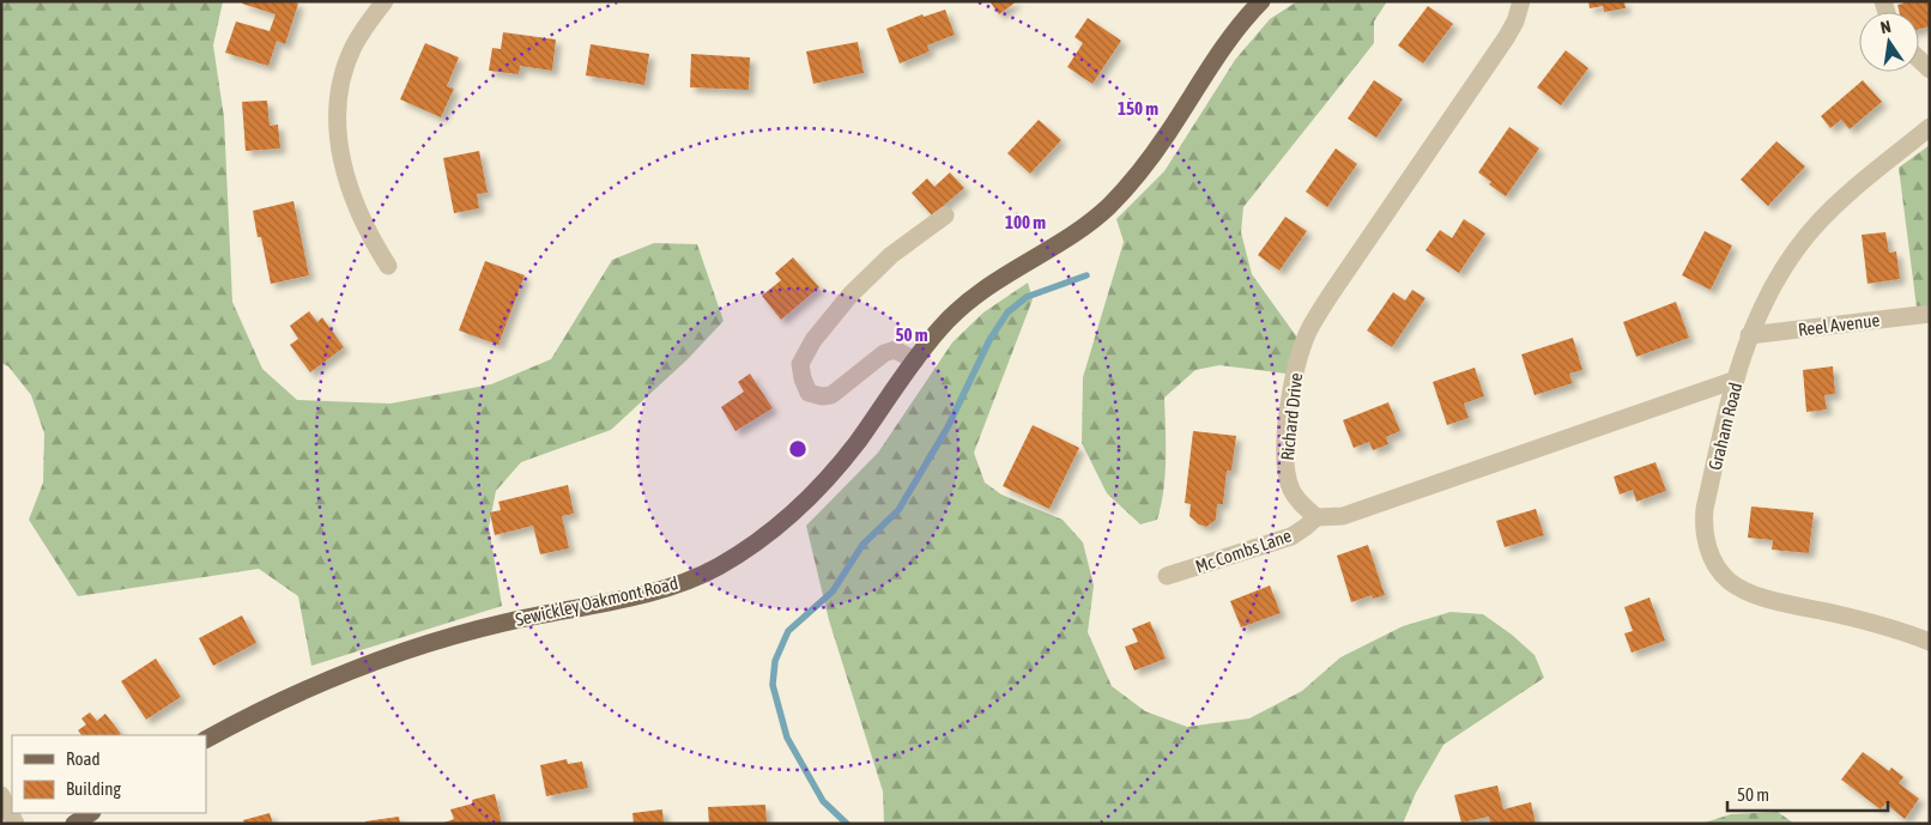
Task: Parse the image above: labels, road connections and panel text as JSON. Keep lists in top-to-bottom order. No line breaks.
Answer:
{"streets":{"main road":["Sewickley Oakmont Road"],"street":["Reel Avenue","Richard Drive","Graham Road","Mc Combs Lane"]},"crossings":[["Reel Avenue","Graham Road"],["Richard Drive","Mc Combs Lane"]],"legend":["Road","Building"],"scale_bar":"50 m","north":"top","rings":["150 m","100 m","50 m"]}
